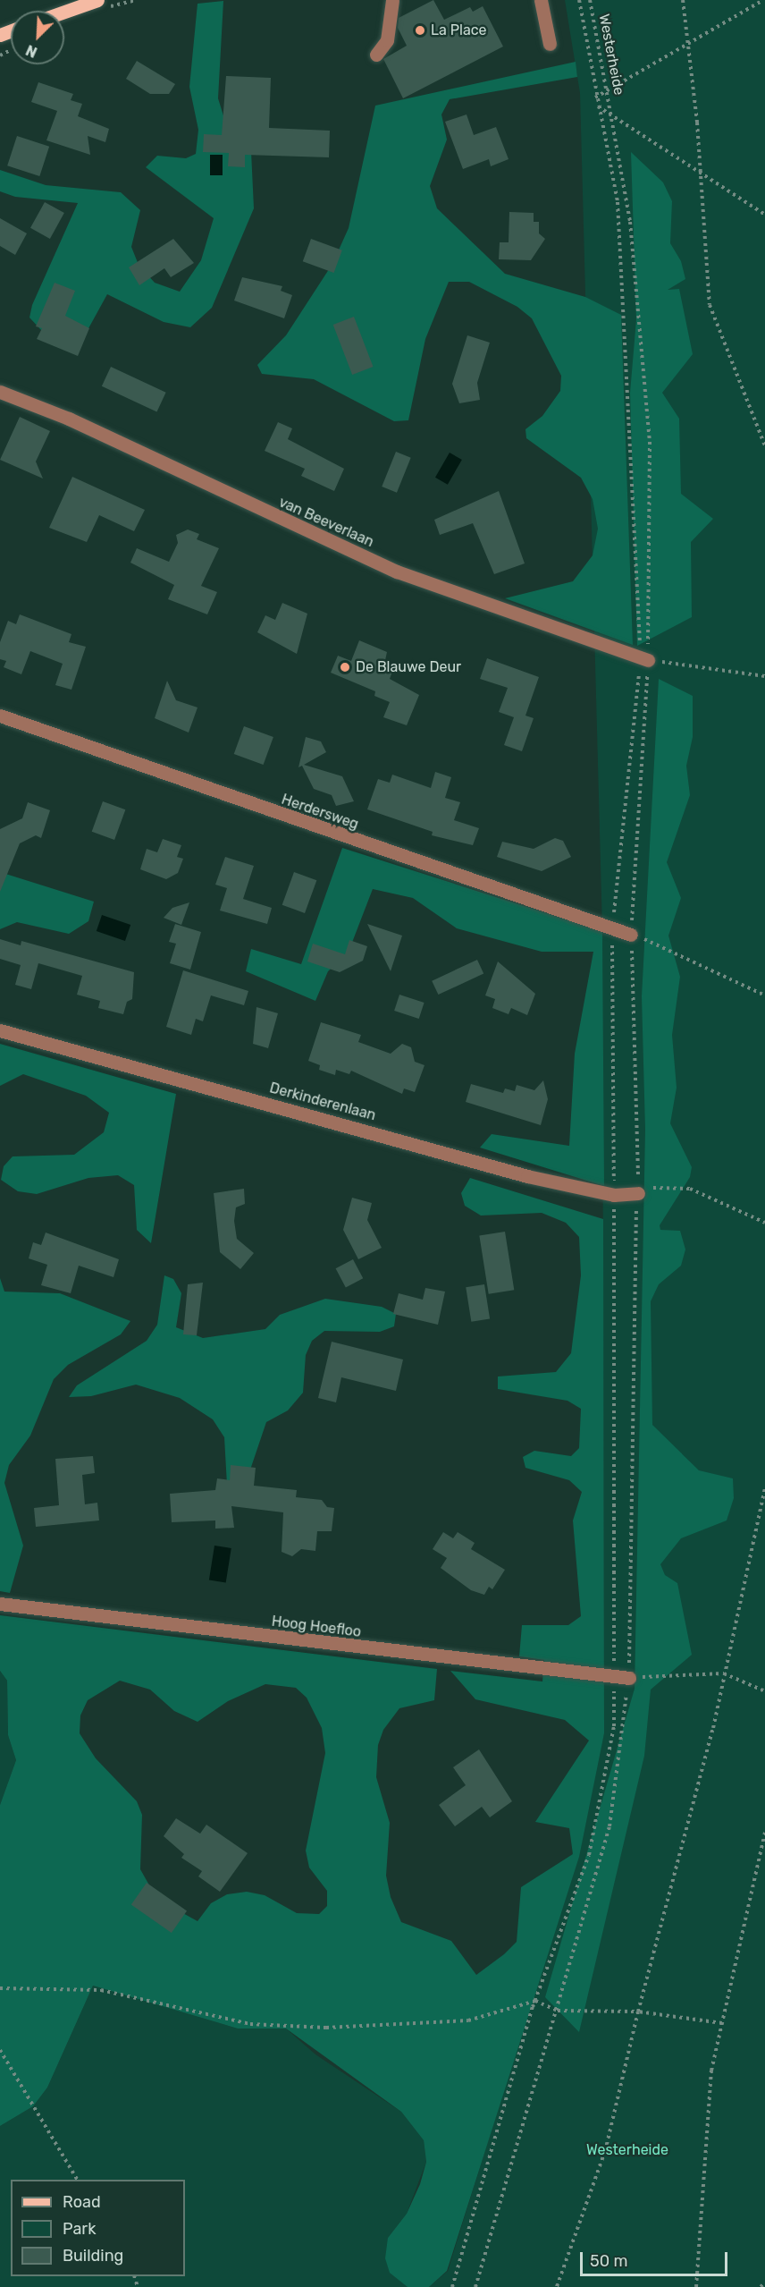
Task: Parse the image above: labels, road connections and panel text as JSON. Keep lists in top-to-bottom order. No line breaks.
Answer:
{"streets":{"street":["van Beeverlaan","Herdersweg","Derkinderenlaan","Hoog Hoefloo"],"path":["Westerheide"]},"parks":["Westerheide"],"places":["La Place","De Blauwe Deur"],"legend":["Road","Park","Building"],"scale_bar":"50 m","north":"bottom left"}
